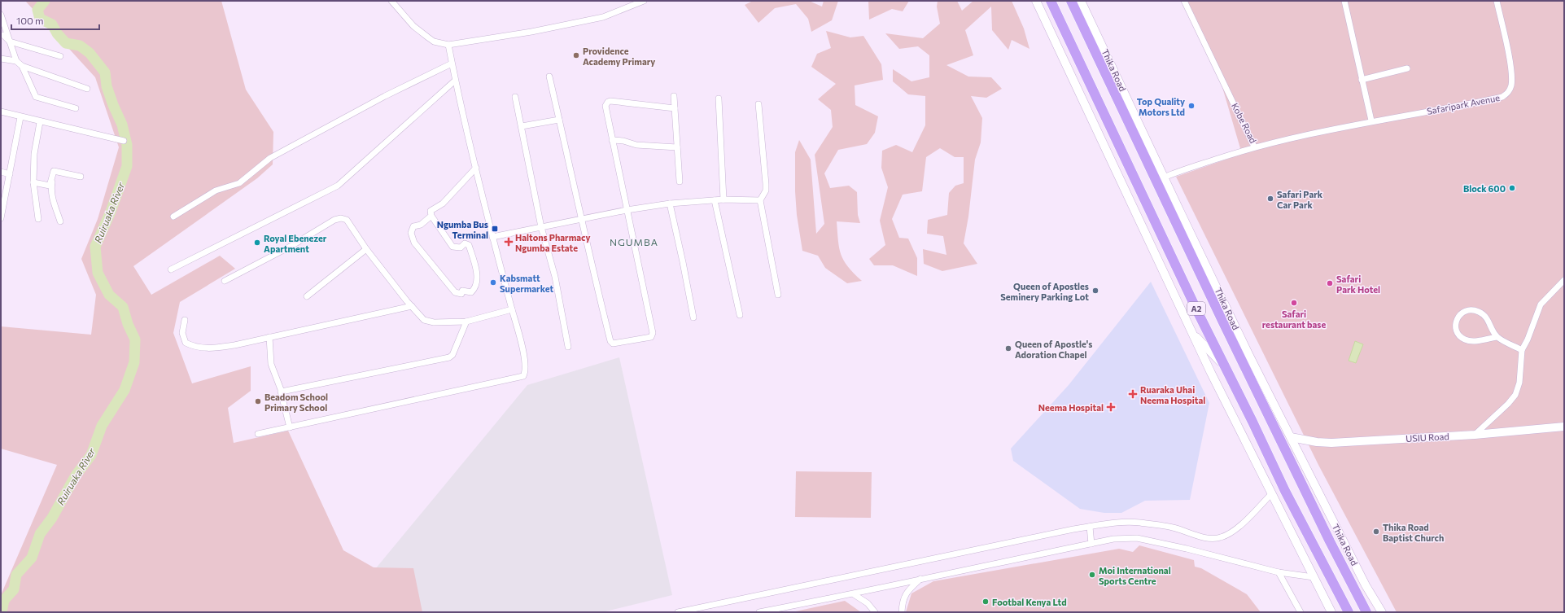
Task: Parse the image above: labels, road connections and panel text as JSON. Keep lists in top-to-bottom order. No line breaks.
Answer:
{"streets":{"highway":["Thika Road","A2"],"main road":["USIU Road"],"street":["Safaripark Avenue","Kobe Road"]},"crossings":[["Thika Road","USIU Road"],["Safaripark Avenue","Kobe Road"]],"districts":["NGUMBA"],"water":["Ruiruaka River"],"places":{"other":["Providence Academy Primary","Top Quality Motors Ltd","Block 600","Safari Park Car Park","Royal Ebenezer Apartment","Kabsmatt Supermarket","Safari Park Hotel","Queen of Apostles Seminery Parking Lot","Safari restaurant base","Queen of Apostle's Adoration Chapel","Beadom School Primary School","Thika Road Baptist Church","Moi International Sports Centre","Footbal Kenya Ltd"],"transit":["Ngumba Bus Terminal"],"health":["Haltons Pharmacy Ngumba Estate","Ruaraka Uhai Neema Hospital","Neema Hospital"]},"scale_bar":"100 m"}
